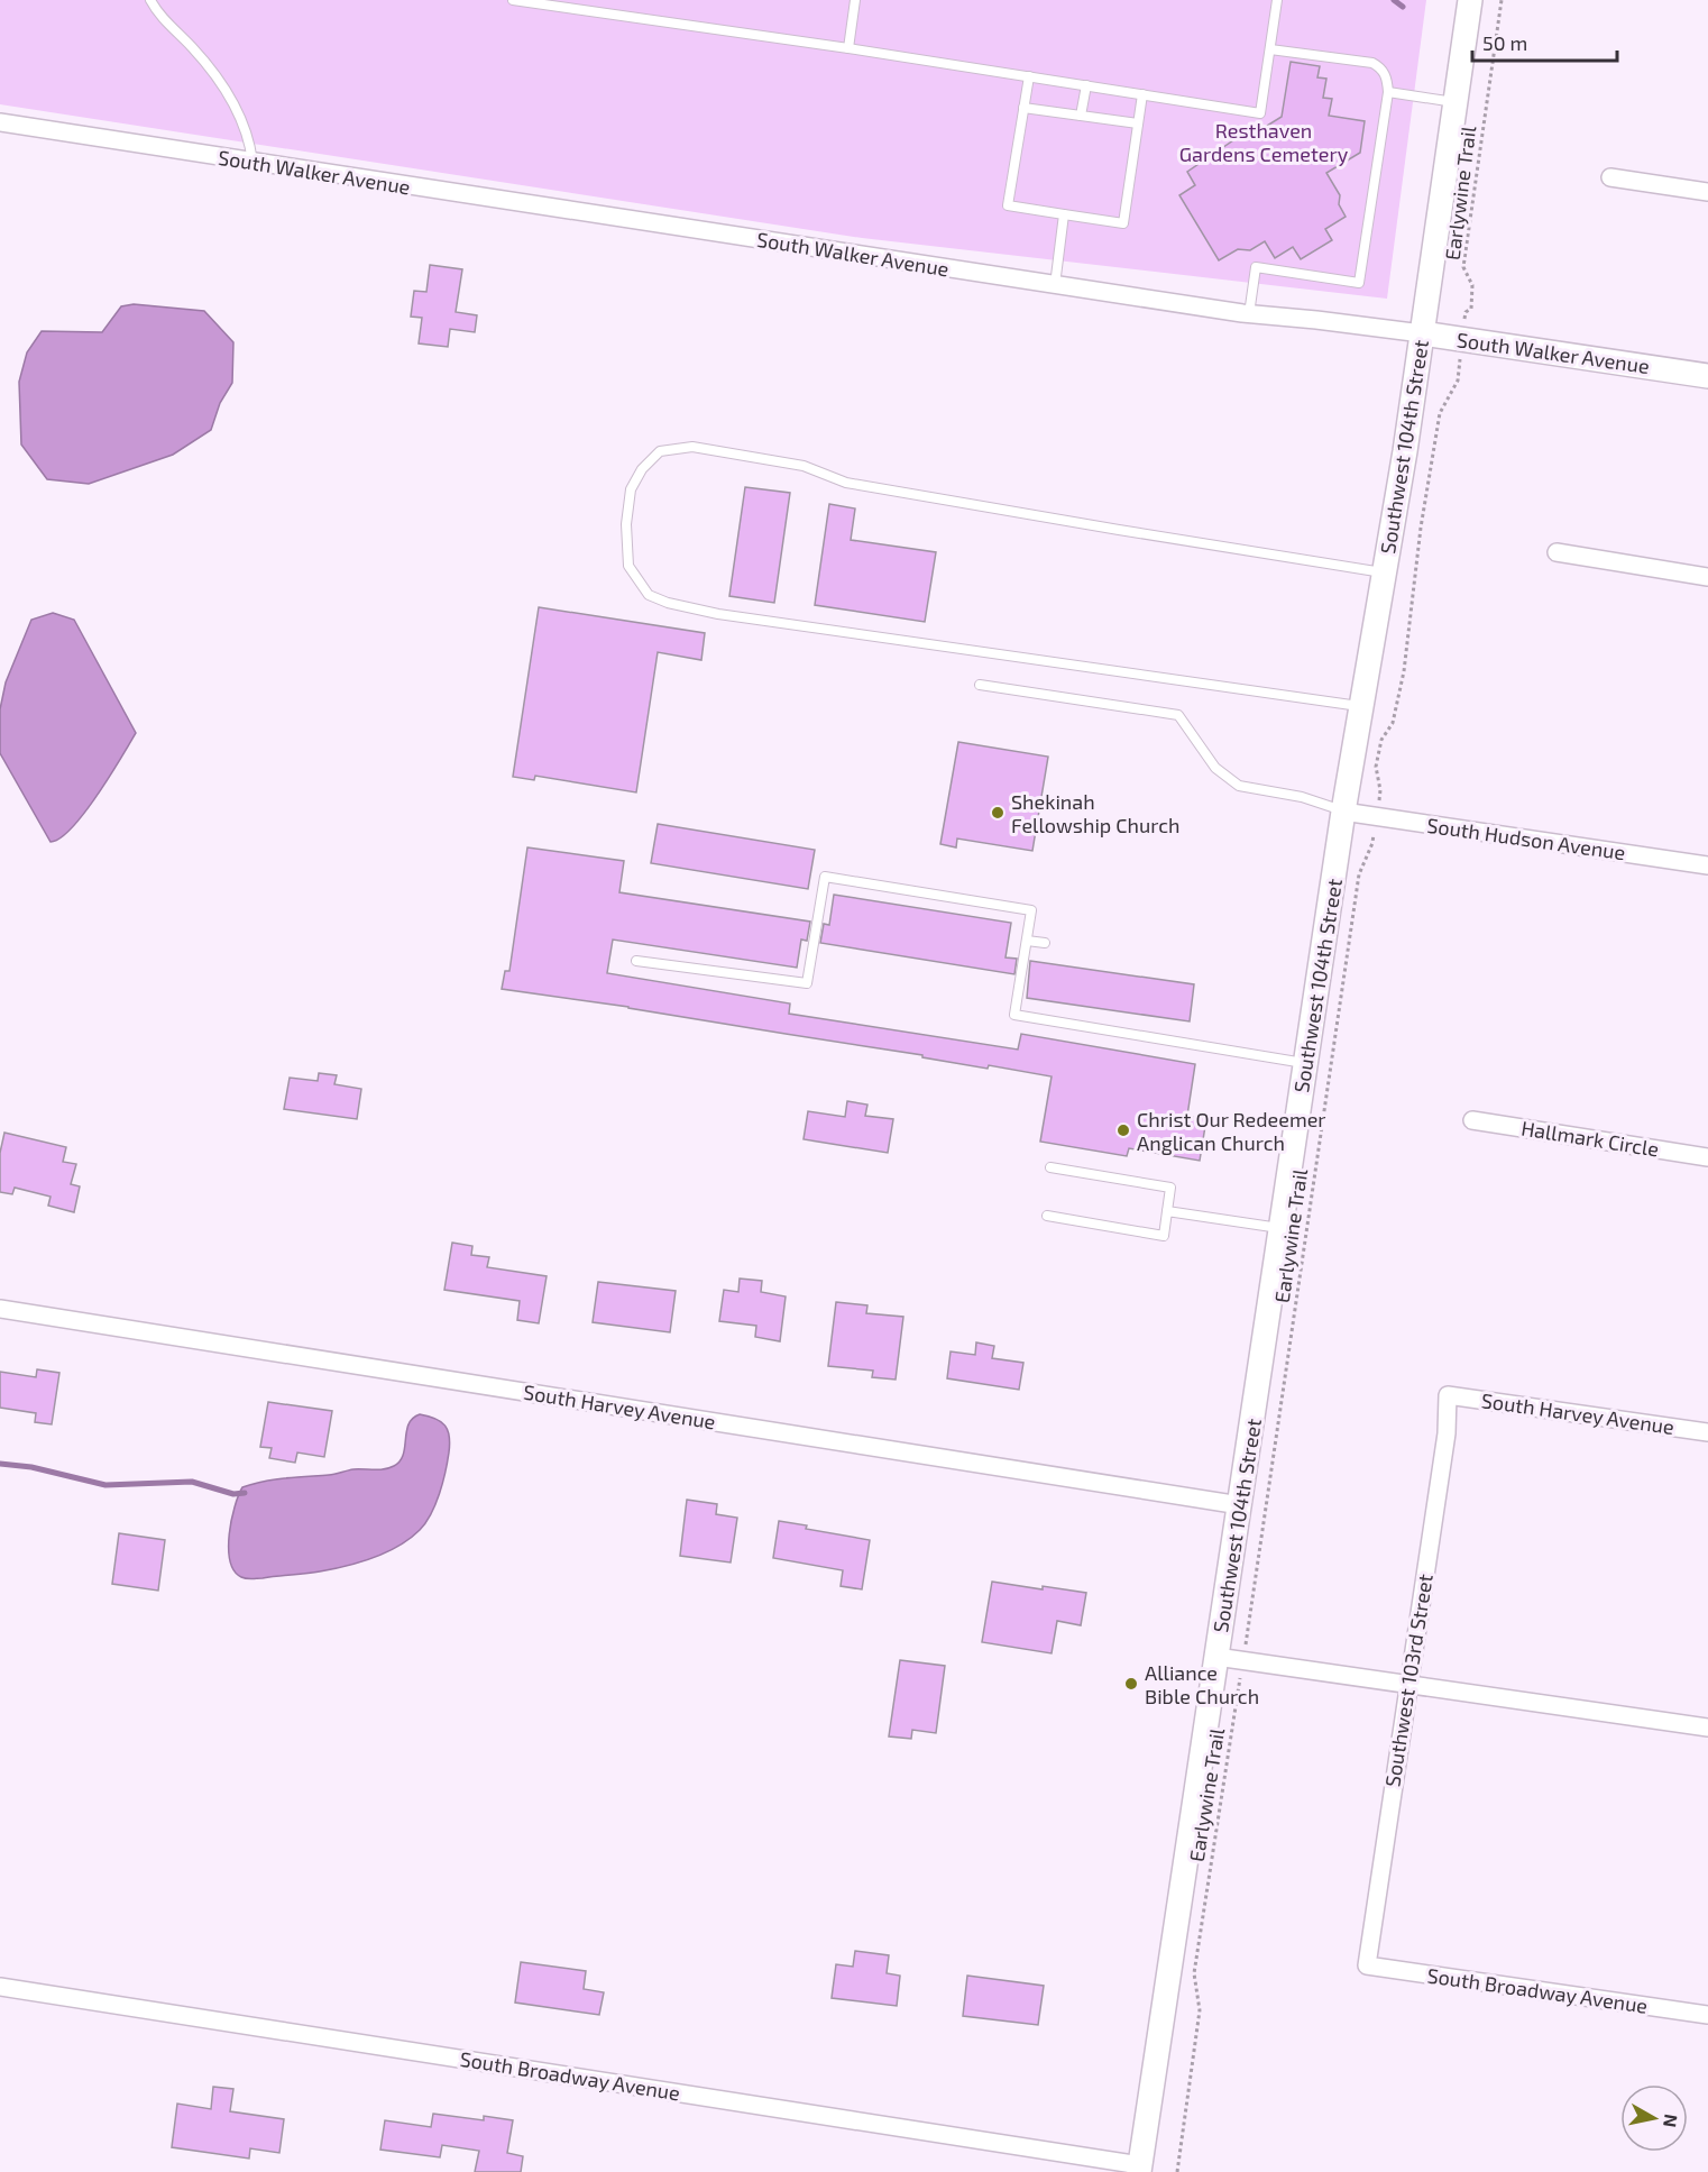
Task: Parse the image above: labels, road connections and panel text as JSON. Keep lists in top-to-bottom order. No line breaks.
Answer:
{"streets":{"main road":["South Walker Avenue","Southwest 104th Street"],"street":["South Hudson Avenue","Hallmark Circle","South Harvey Avenue","Southwest 103rd Street","South Broadway Avenue"],"path":["Earlywine Trail"]},"crossings":[["South Walker Avenue","Earlywine Trail"],["South Walker Avenue","Southwest 104th Street"],["Earlywine Trail","South Hudson Avenue"],["Southwest 104th Street","South Hudson Avenue"],["Southwest 104th Street","South Harvey Avenue"],["Southwest 104th Street","South Broadway Avenue"],["South Harvey Avenue","Southwest 103rd Street"],["Southwest 103rd Street","South Broadway Avenue"]],"parks":["Resthaven Gardens Cemetery"],"places":["Shekinah Fellowship Church","Christ Our Redeemer Anglican Church","Alliance Bible Church"],"scale_bar":"50 m","north":"right"}
